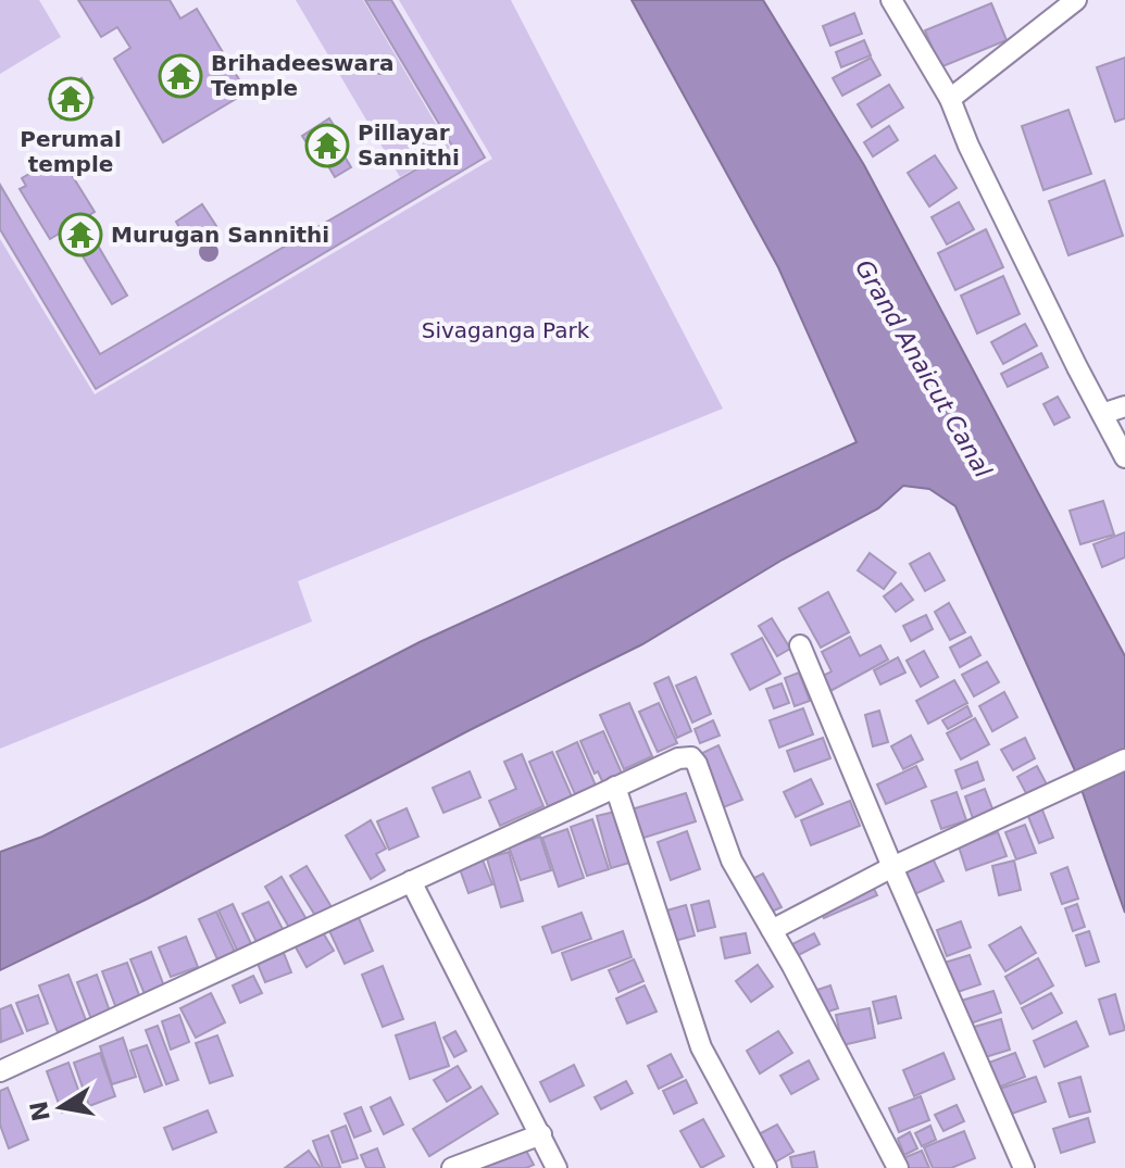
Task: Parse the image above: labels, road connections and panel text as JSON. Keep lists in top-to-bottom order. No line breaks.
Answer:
{"water":["Grand Anaicut Canal"],"parks":["Sivaganga Park"],"places":{"temple":["Brihadeeswara Temple","Perumal temple","Pillayar Sannithi","Murugan Sannithi"]},"north":"left"}
